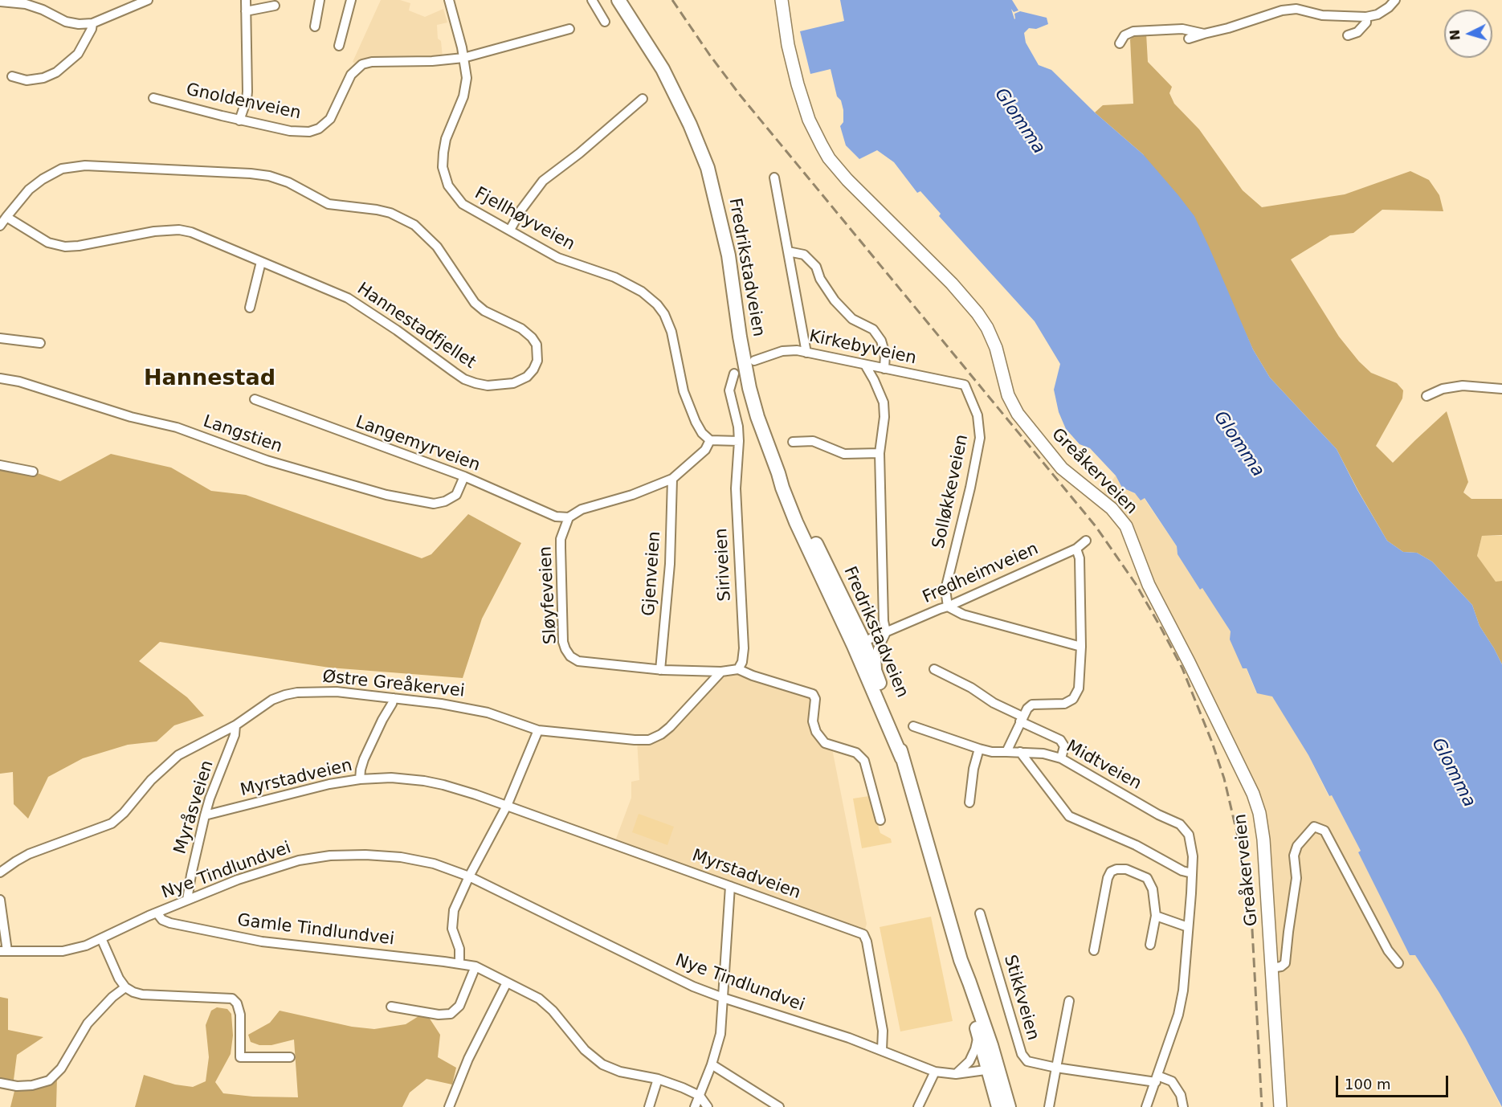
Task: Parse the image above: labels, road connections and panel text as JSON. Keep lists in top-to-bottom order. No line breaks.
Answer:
{"streets":{"main road":["Fredrikstadveien","Greåkerveien"],"street":["Gnoldenveien","Fjellhøyveien","Hannestadfjellet","Kirkebyveien","Langstien","Langemyrveien","Solløkkeveien","Siriveien","Gjenveien","Fredheimveien","Sløyfeveien","Østre Greåkervei","Midtveien","Myrstadveien","Myråsveien","Nye Tindlundvei","Gamle Tindlundvei","Stikkveien"]},"crossings":[["Gnoldenveien","Fjellhøyveien"],["Fredrikstadveien","Fredheimveien"],["Fredrikstadveien","Nye Tindlundvei"],["Kirkebyveien","Solløkkeveien"],["Langstien","Langemyrveien"],["Langemyrveien","Sløyfeveien"],["Solløkkeveien","Fredheimveien"],["Gjenveien","Sløyfeveien"],["Sløyfeveien","Østre Greåkervei"],["Østre Greåkervei","Myråsveien"],["Myrstadveien","Myråsveien"],["Myrstadveien","Nye Tindlundvei"],["Myråsveien","Nye Tindlundvei"],["Nye Tindlundvei","Gamle Tindlundvei"]],"districts":["Hannestad"],"water":["Glomma"],"scale_bar":"100 m","north":"left"}
